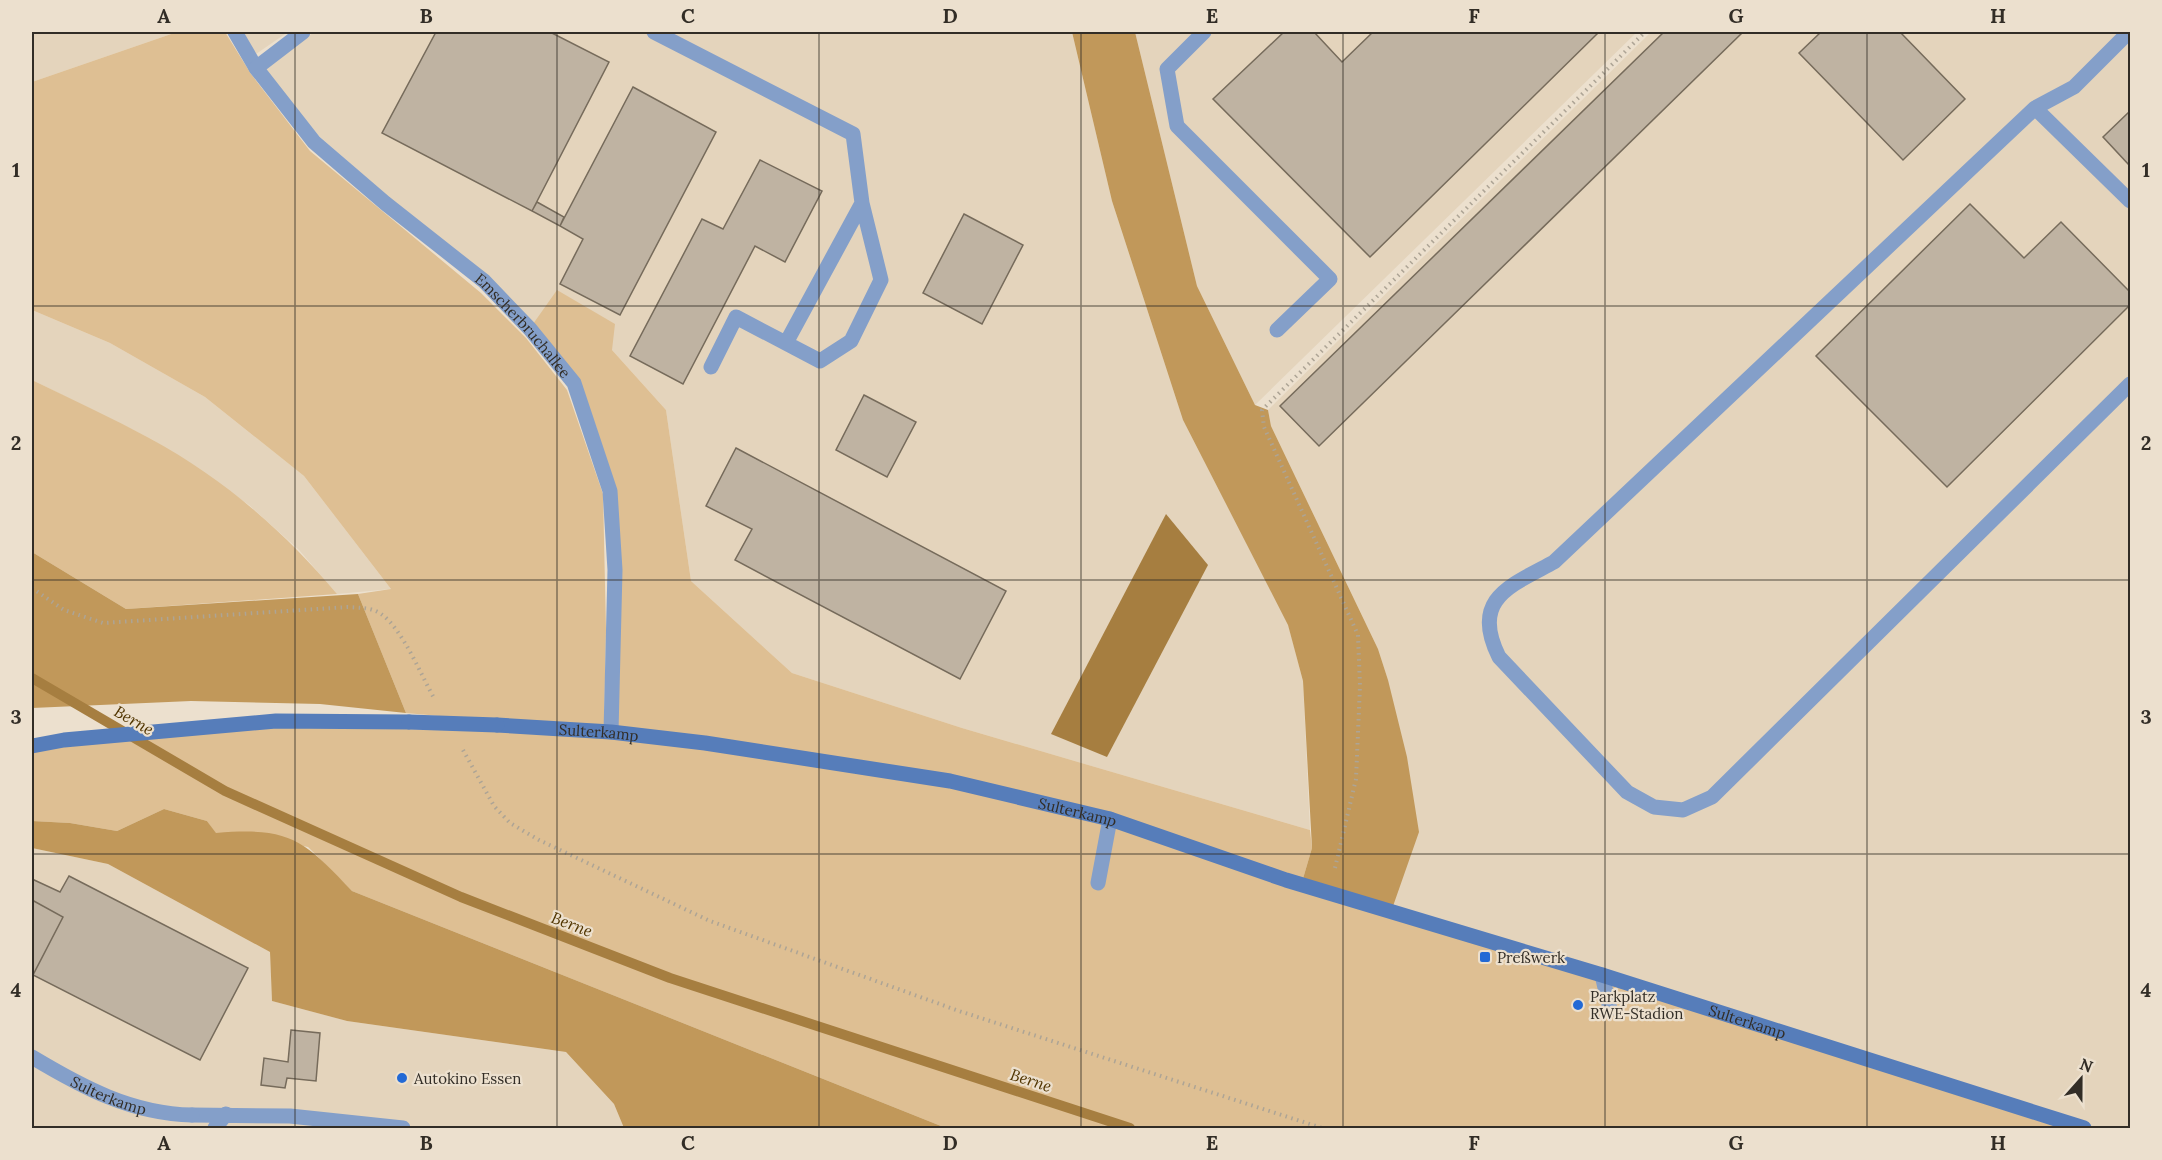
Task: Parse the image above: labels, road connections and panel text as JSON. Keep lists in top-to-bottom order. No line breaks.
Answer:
{"streets":{"street":["Emscherbruchallee","Sulterkamp"]},"crossings":[["Emscherbruchallee","Sulterkamp"]],"water":["Berne"],"places":{"transit":["Preßwerk"],"other":["Parkplatz RWE-Stadion","Autokino Essen"]},"north":"top","grid":{"columns":["A","B","C","D","E","F","G","H"],"rows":["1","2","3","4"]}}
